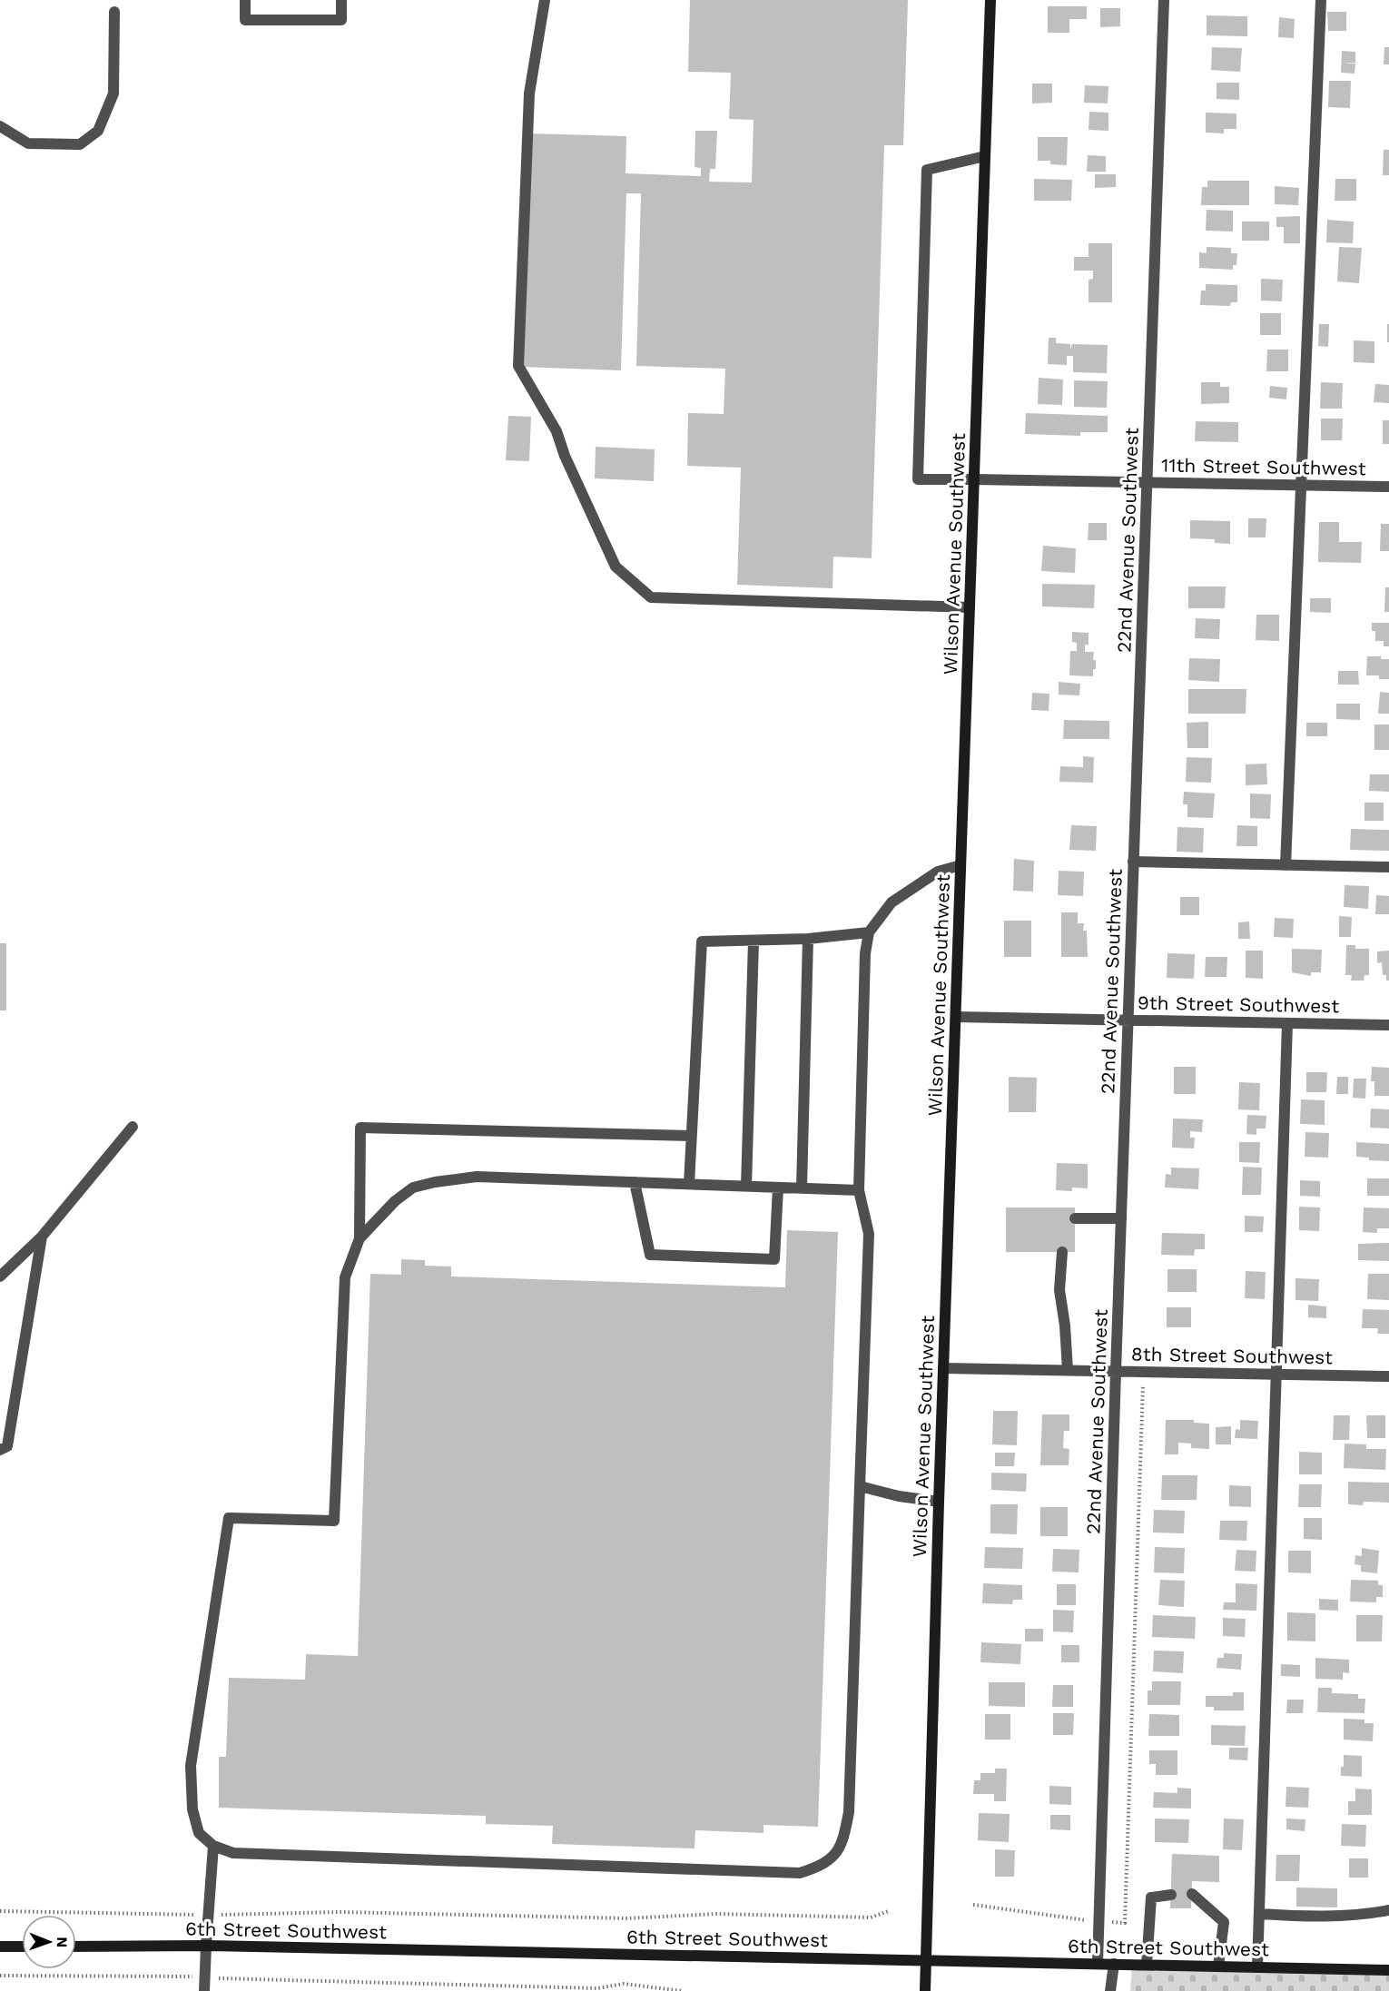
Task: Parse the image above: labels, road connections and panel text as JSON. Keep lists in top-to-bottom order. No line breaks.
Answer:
{"streets":{"main road":["Wilson Avenue Southwest","6th Street Southwest"],"street":["11th Street Southwest","22nd Avenue Southwest","9th Street Southwest","8th Street Southwest"]},"crossings":[["11th Street Southwest","22nd Avenue Southwest"],["11th Street Southwest","Wilson Avenue Southwest"],["22nd Avenue Southwest","9th Street Southwest"],["22nd Avenue Southwest","8th Street Southwest"],["22nd Avenue Southwest","6th Street Southwest"],["Wilson Avenue Southwest","9th Street Southwest"],["Wilson Avenue Southwest","8th Street Southwest"],["Wilson Avenue Southwest","6th Street Southwest"]],"north":"right"}
